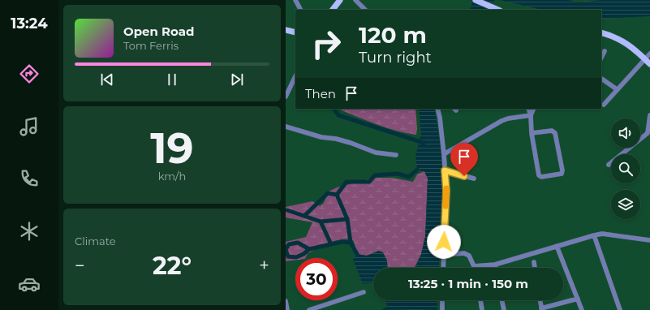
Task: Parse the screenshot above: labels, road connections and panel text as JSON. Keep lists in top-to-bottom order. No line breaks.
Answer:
{"page":{"tabs":"13:24","turn":["120 m","Turn right"],"song":["Open Road","Tom Ferris"],"then":"Then","tile":[["19","km/h"],"Climate"],"heat":["−","22°","+"],"limit":"30","trip":"13:25 · 1 min · 150 m"}}
